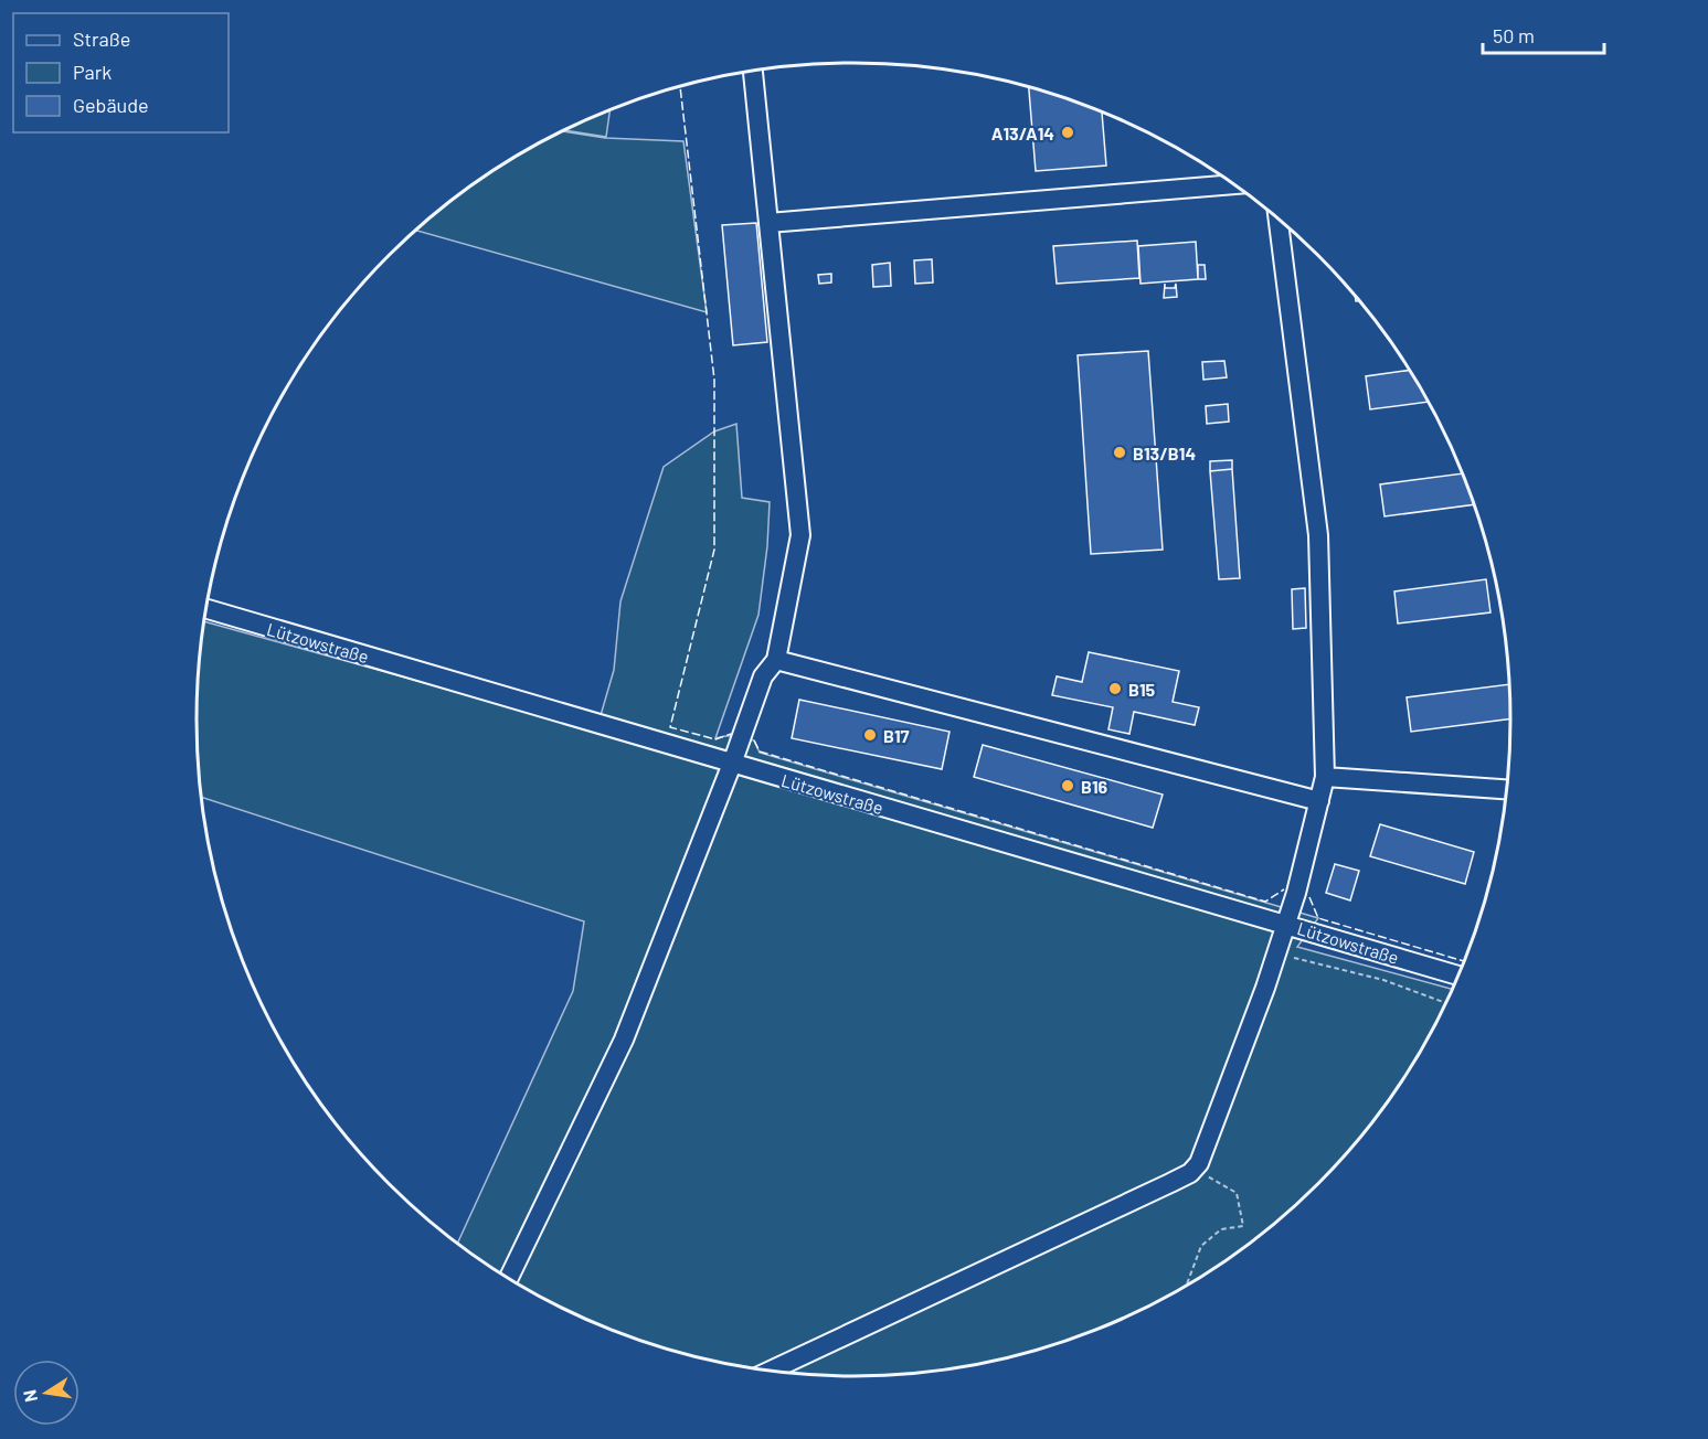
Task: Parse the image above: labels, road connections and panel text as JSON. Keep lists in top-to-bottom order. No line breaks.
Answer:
{"streets":{"street":["Lützowstraße"]},"places":["A13/A14","B13/B14","B15","B17","B16"],"legend":["Straße","Park","Gebäude"],"scale_bar":"50 m","north":"left"}
